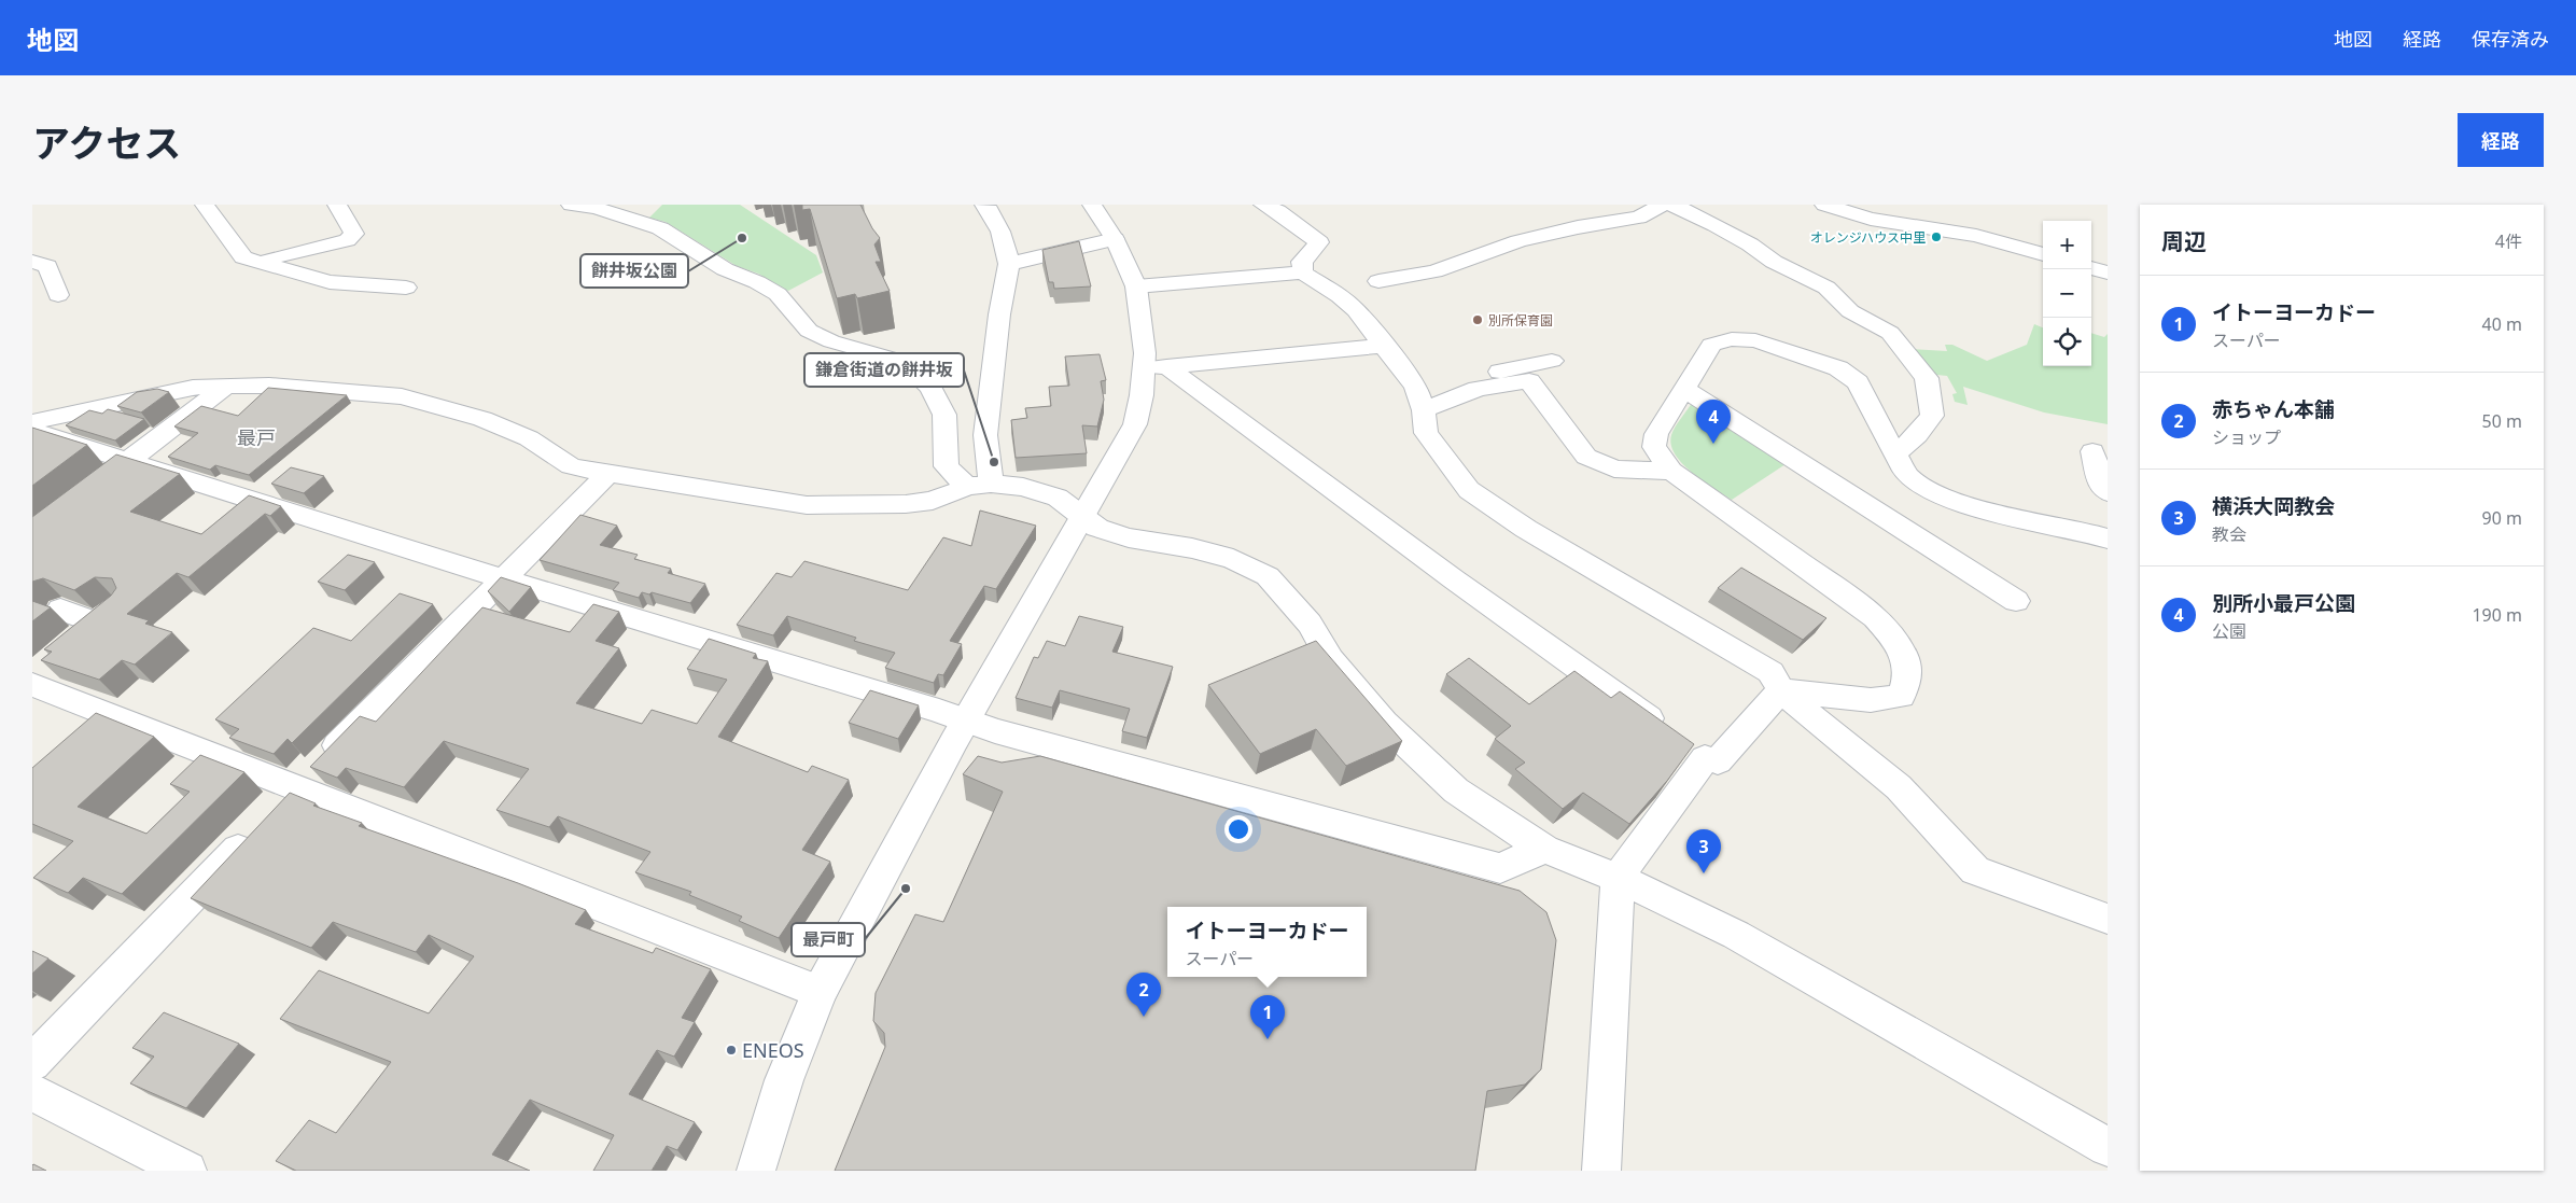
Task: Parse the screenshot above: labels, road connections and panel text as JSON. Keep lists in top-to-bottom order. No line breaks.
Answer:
{"districts":["最戸"],"places":["オレンジハウス中里","餅井坂公園","別所保育園","鎌倉街道の餅井坂","最戸町","ENEOS"],"page":{"header":"地図","nav":["地図","経路","保存済み"],"title":"アクセス","buttons":"経路","heading":["周辺","4件"],"map_buttons":["+","−"],"list":[{"mark":"1","name":"イトーヨーカドー","note":"スーパー","value":"40 m"},{"mark":"2","name":"赤ちゃん本舗","note":"ショップ","value":"50 m"},{"mark":"3","name":"横浜大岡教会","note":"教会","value":"90 m"},{"mark":"4","name":"別所小最戸公園","note":"公園","value":"190 m"}],"pins":["4","3","2","1"],"popup":["イトーヨーカドー","スーパー"]}}
